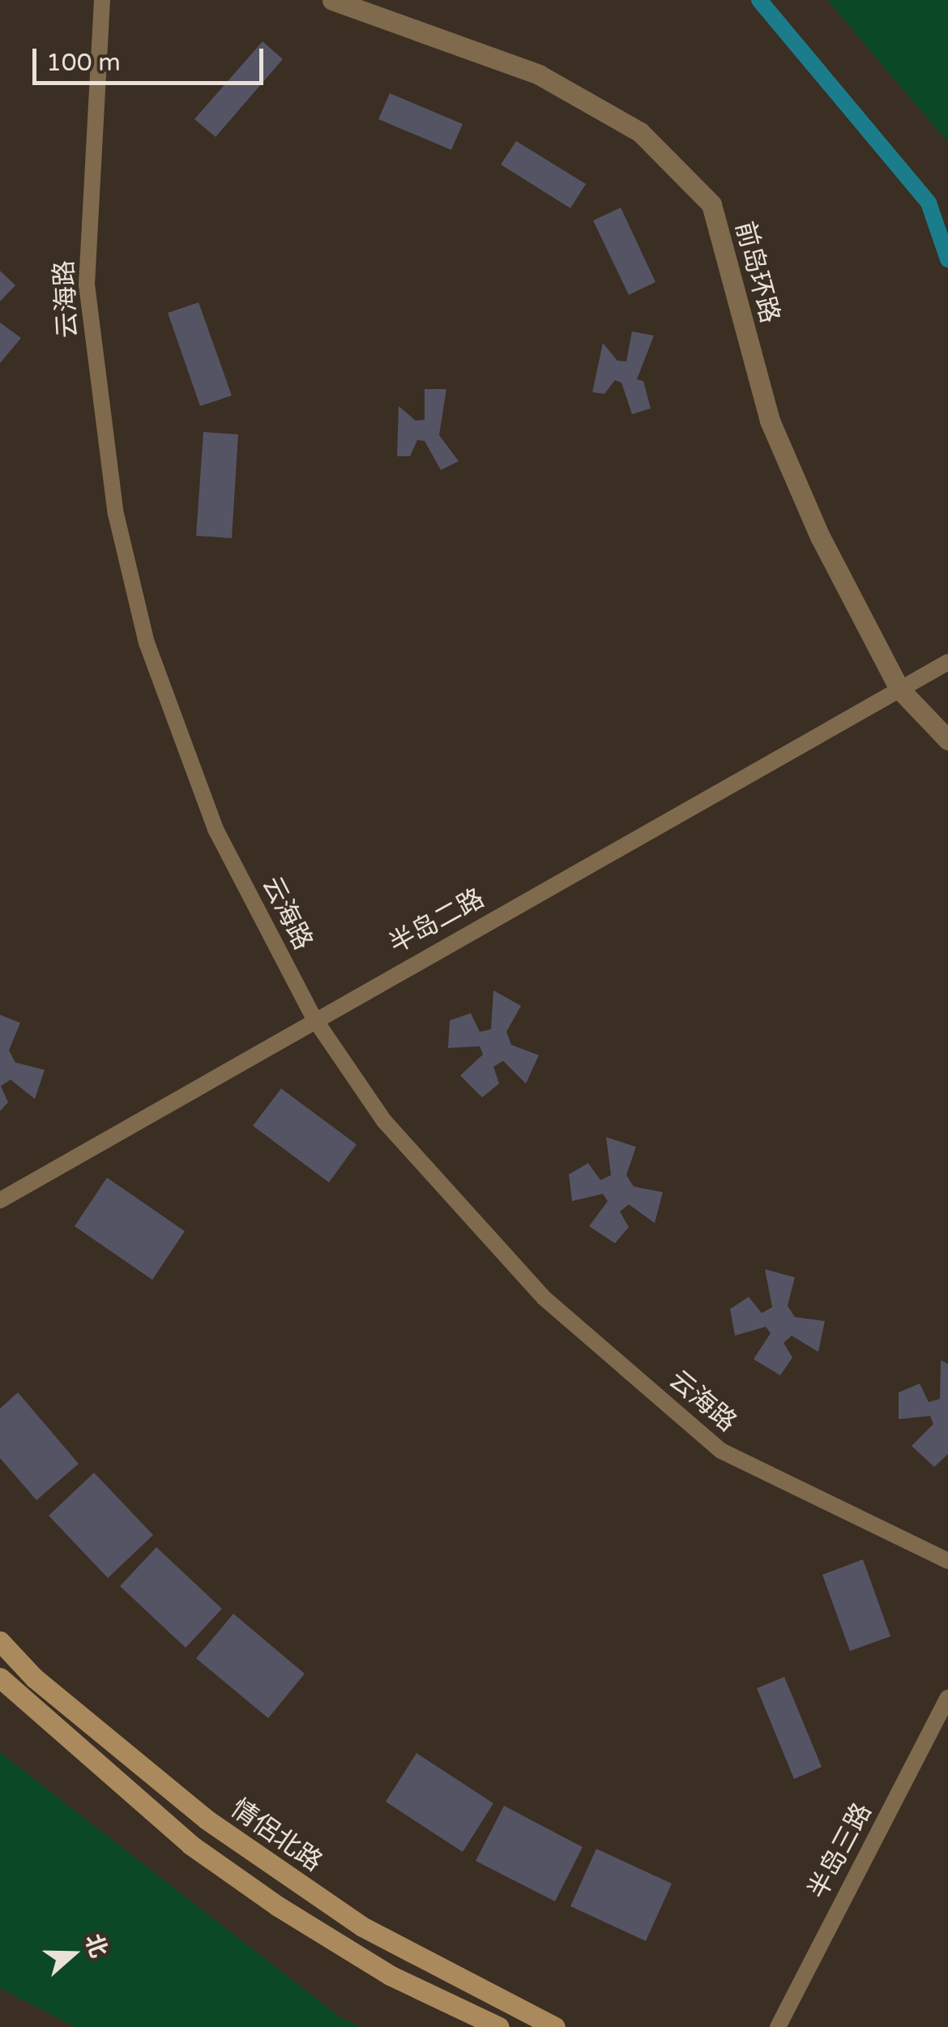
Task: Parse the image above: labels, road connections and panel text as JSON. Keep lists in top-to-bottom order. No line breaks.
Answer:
{"streets":{"main road":["情侶北路"],"street":["前岛环路","云海路","半岛二路","半岛三路"]},"crossings":[["前岛环路","半岛二路"],["云海路","半岛二路"]],"scale_bar":"100 m","north":"right"}
